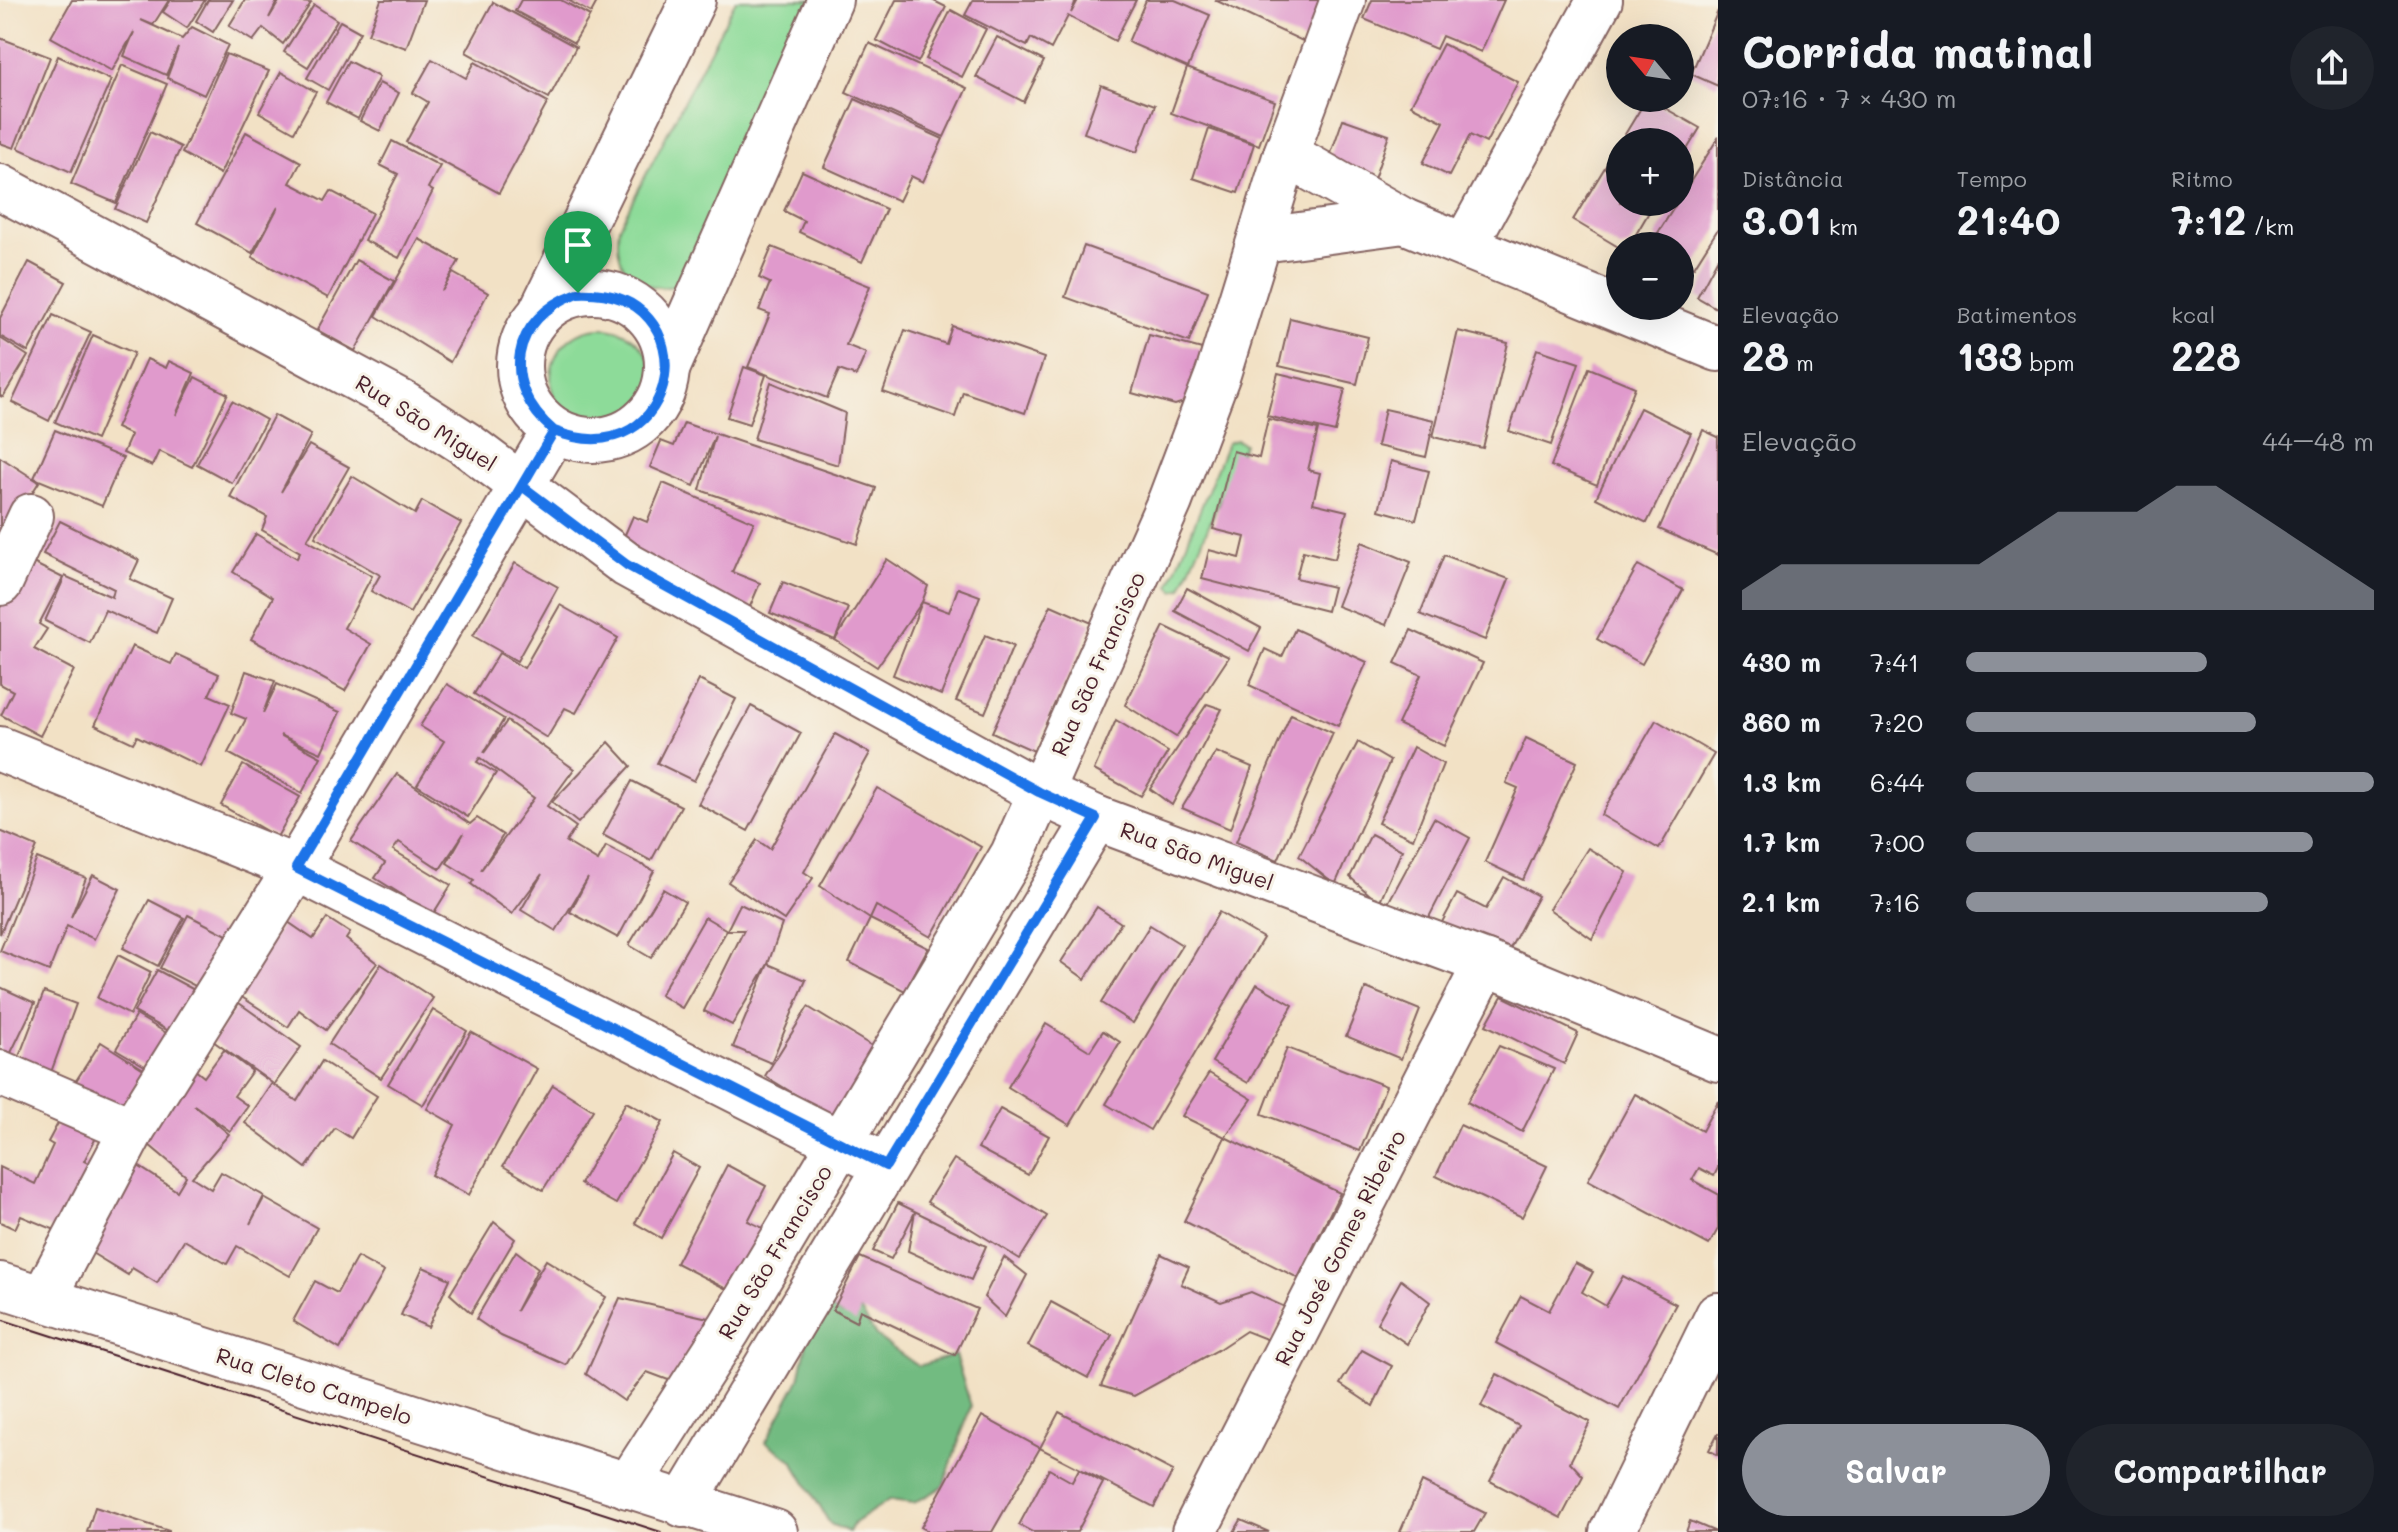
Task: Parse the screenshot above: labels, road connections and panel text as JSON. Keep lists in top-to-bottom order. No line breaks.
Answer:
{"streets":{"street":["Rua São Miguel","Rua São Francisco","Rua José Gomes Ribeiro","Rua Cleto Campelo"]},"crossings":[["Rua São Miguel","Rua São Francisco"],["Rua São Miguel","Rua José Gomes Ribeiro"],["Rua São Francisco","Rua Cleto Campelo"]],"north":"top left","page":{"heading":["Corrida matinal","07:16 · 7 × 430 m"],"map_buttons":["+","−"],"stats":[["Distância","3.01 km"],["Tempo","21:40"],["Ritmo","7:12 /km"],["Elevação","28 m"],["Batimentos","133 bpm"],["kcal","228"]],"chart":["Elevação","44–48 m"],"list":[{"name":"430 m","note":"7:41"},{"name":"860 m","note":"7:20"},{"name":"1.3 km","note":"6:44"},{"name":"1.7 km","note":"7:00"},{"name":"2.1 km","note":"7:16"}],"buttons":["Salvar","Compartilhar"]}}
